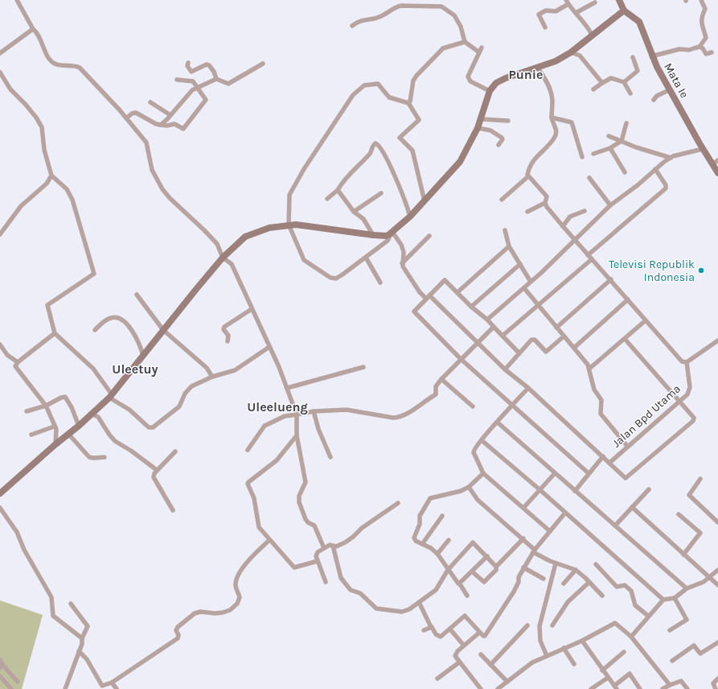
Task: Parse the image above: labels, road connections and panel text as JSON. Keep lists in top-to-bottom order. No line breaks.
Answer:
{"streets":{"street":["Mata Ie","Jalan Bpd Utama"]},"districts":["Punie","Uleetuy","Uleelueng"],"places":["Televisi Republik Indonesia"]}
